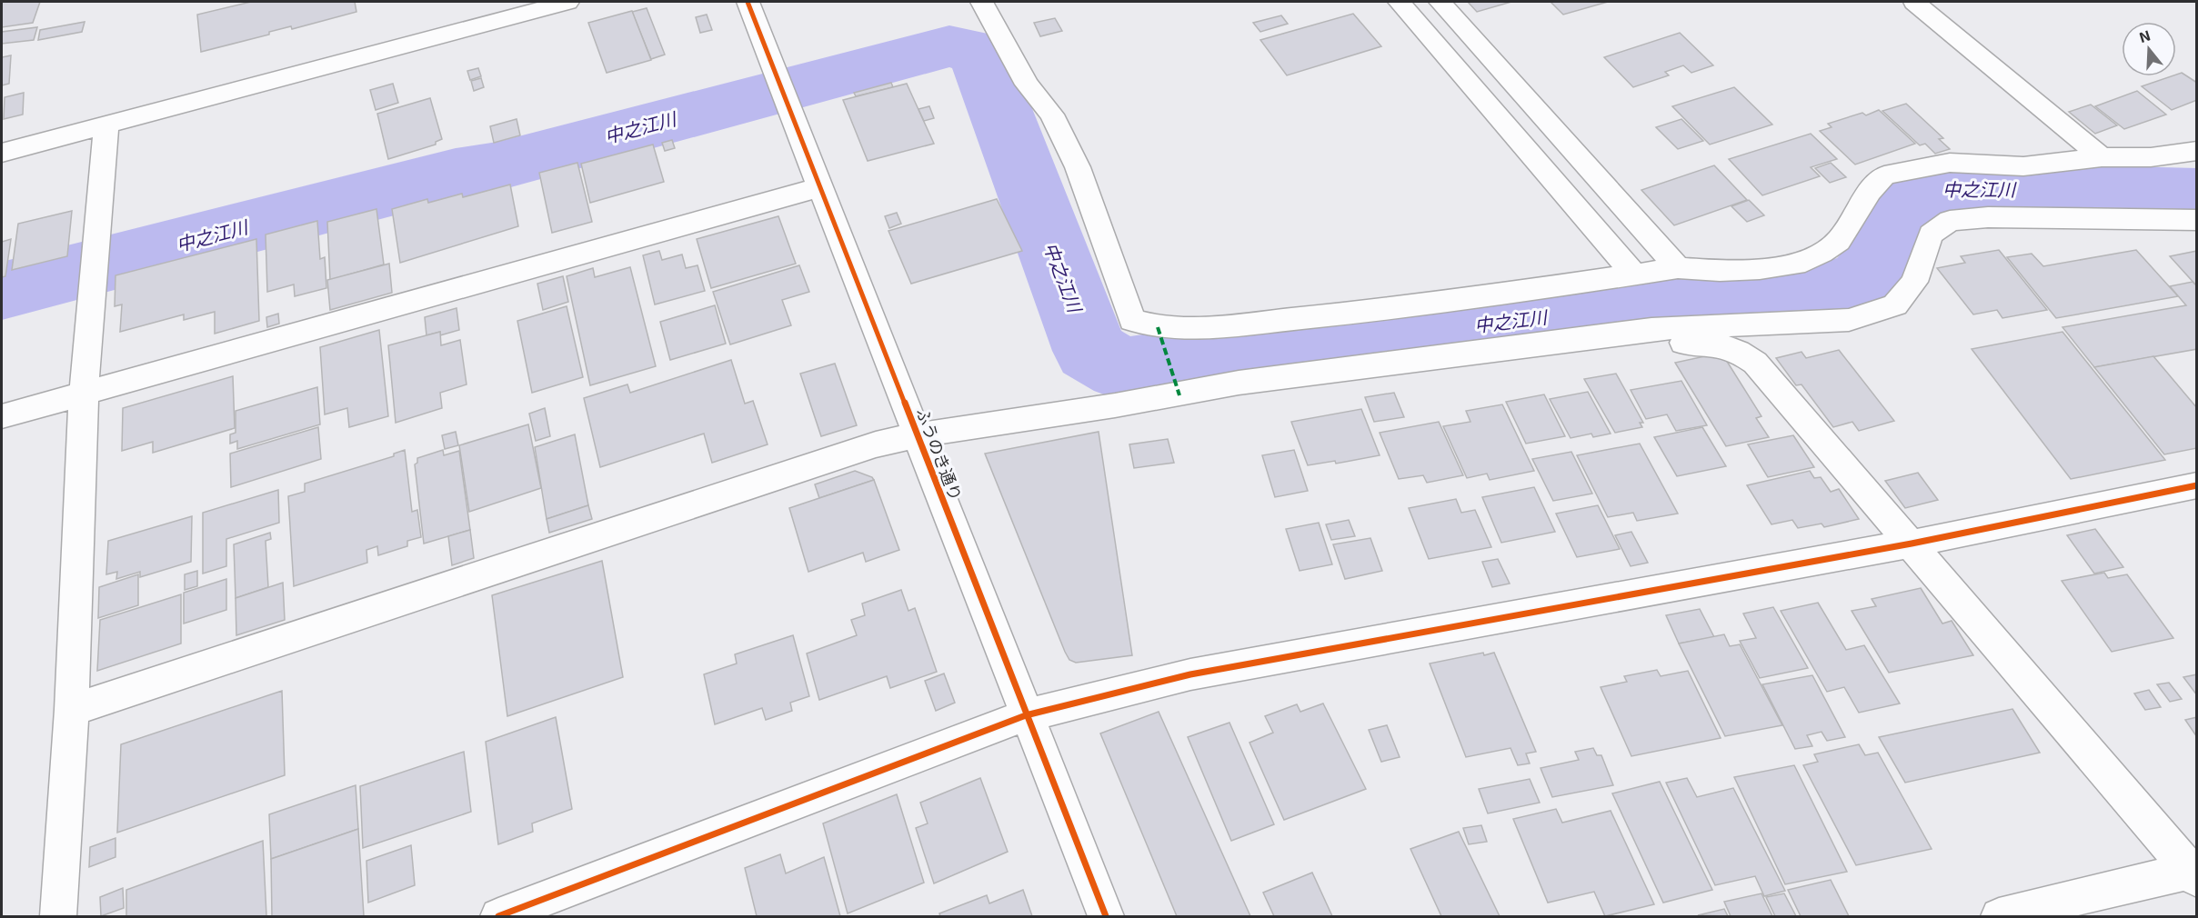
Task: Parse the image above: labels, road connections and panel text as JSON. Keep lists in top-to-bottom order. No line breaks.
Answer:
{"streets":{"street":["ふうのき通り"]},"water":["中之江川"],"north":"top"}
